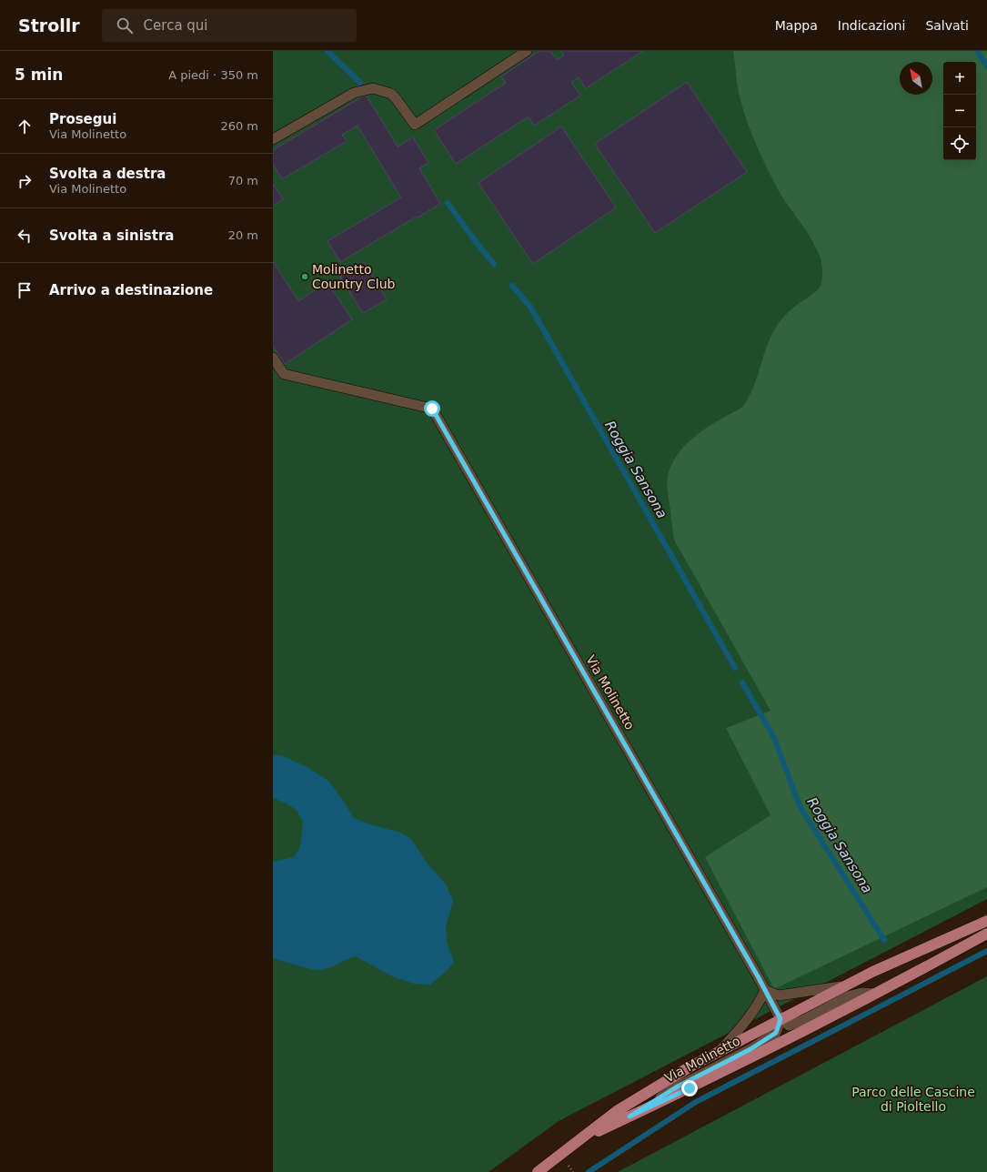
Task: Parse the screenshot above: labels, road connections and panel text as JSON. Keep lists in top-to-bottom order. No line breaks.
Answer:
{"streets":{"lane":["Via Molinetto"]},"water":["Roggia Sansona"],"parks":["Parco delle Cascine di Pioltello"],"places":["Molinetto Country Club"],"north":"top left","page":{"header":"Strollr","search":"Cerca qui","nav":["Mappa","Indicazioni","Salvati"],"heading":["5 min","A piedi · 350 m"],"map_buttons":["+","−"],"list":[["Prosegui","Via Molinetto","260 m"],["Svolta a destra","Via Molinetto","70 m"],["Svolta a sinistra","20 m"],"Arrivo a destinazione"]}}
